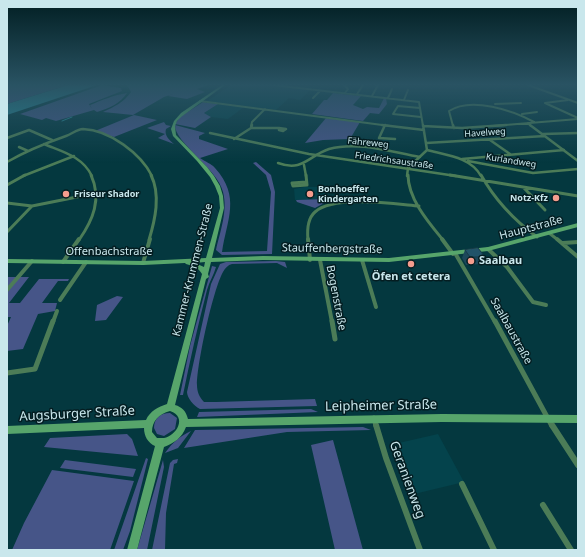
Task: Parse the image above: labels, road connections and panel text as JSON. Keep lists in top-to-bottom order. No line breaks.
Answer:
{"streets":{"street":["Havelweg","Fähreweg","Friedrichsaustraße","Kurlandweg","Hauptstraße","Stauffenbergstraße","Offenbachstraße","Kammer-Krummen-Straße","Bogenstraße","Saalbaustraße","Leipheimer Straße","Augsburger Straße","Geranienweg"]},"crossings":[["Fähreweg","Friedrichsaustraße"],["Friedrichsaustraße","Saalbaustraße"],["Hauptstraße","Stauffenbergstraße"],["Hauptstraße","Saalbaustraße"],["Stauffenbergstraße","Offenbachstraße"],["Stauffenbergstraße","Kammer-Krummen-Straße"],["Stauffenbergstraße","Bogenstraße"],["Stauffenbergstraße","Saalbaustraße"],["Offenbachstraße","Kammer-Krummen-Straße"],["Kammer-Krummen-Straße","Leipheimer Straße"],["Kammer-Krummen-Straße","Augsburger Straße"],["Saalbaustraße","Leipheimer Straße"],["Leipheimer Straße","Augsburger Straße"],["Leipheimer Straße","Geranienweg"]],"places":["Friseur Shador","Bonhoeffer Kindergarten","Notz-Kfz","Saalbau","Öfen et cetera"]}
